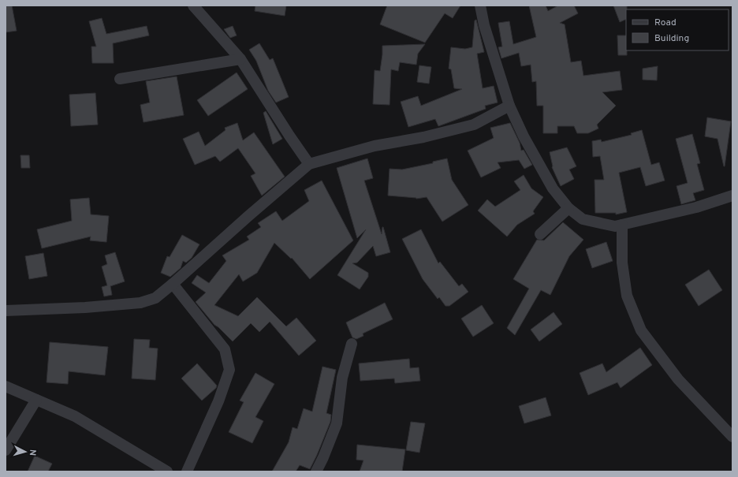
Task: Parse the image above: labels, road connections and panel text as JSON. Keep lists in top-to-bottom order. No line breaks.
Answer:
{"legend":["Road","Building"],"north":"right"}
